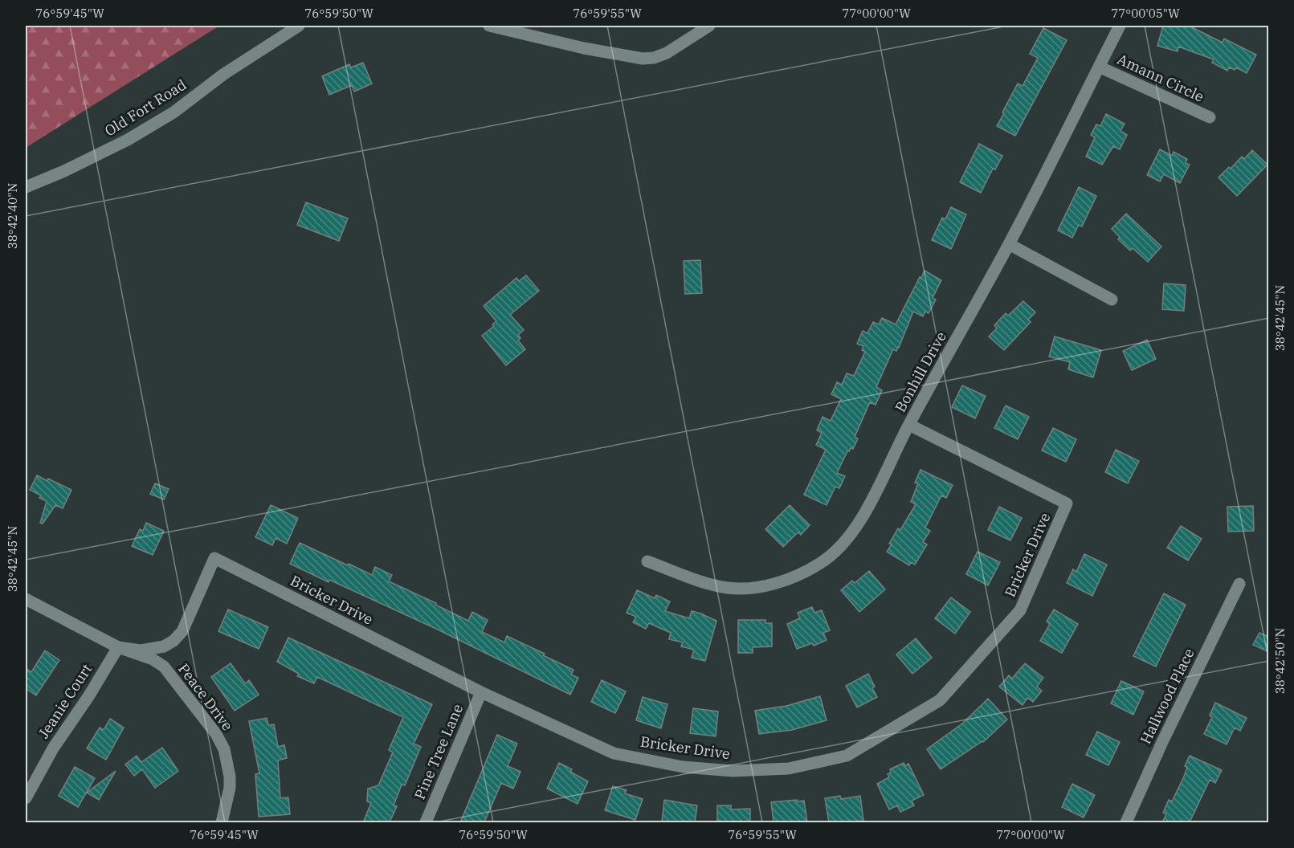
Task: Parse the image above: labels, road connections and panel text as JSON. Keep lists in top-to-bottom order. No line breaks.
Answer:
{"streets":{"street":["Amann Circle","Old Fort Road","Bonhill Drive","Bricker Drive","Hallwood Place","Peace Drive","Jeanie Court","Pine Tree Lane"]},"crossings":[["Amann Circle","Bonhill Drive"],["Bonhill Drive","Bricker Drive"],["Bricker Drive","Peace Drive"],["Bricker Drive","Jeanie Court"],["Bricker Drive","Pine Tree Lane"],["Peace Drive","Jeanie Court"]],"coordinates":["76°59'45\"W","76°59'50\"W","76°59'55\"W","77°00'00\"W","77°00'05\"W","38°42'40\"N","38°42'45\"N","38°42'50\"N"]}
